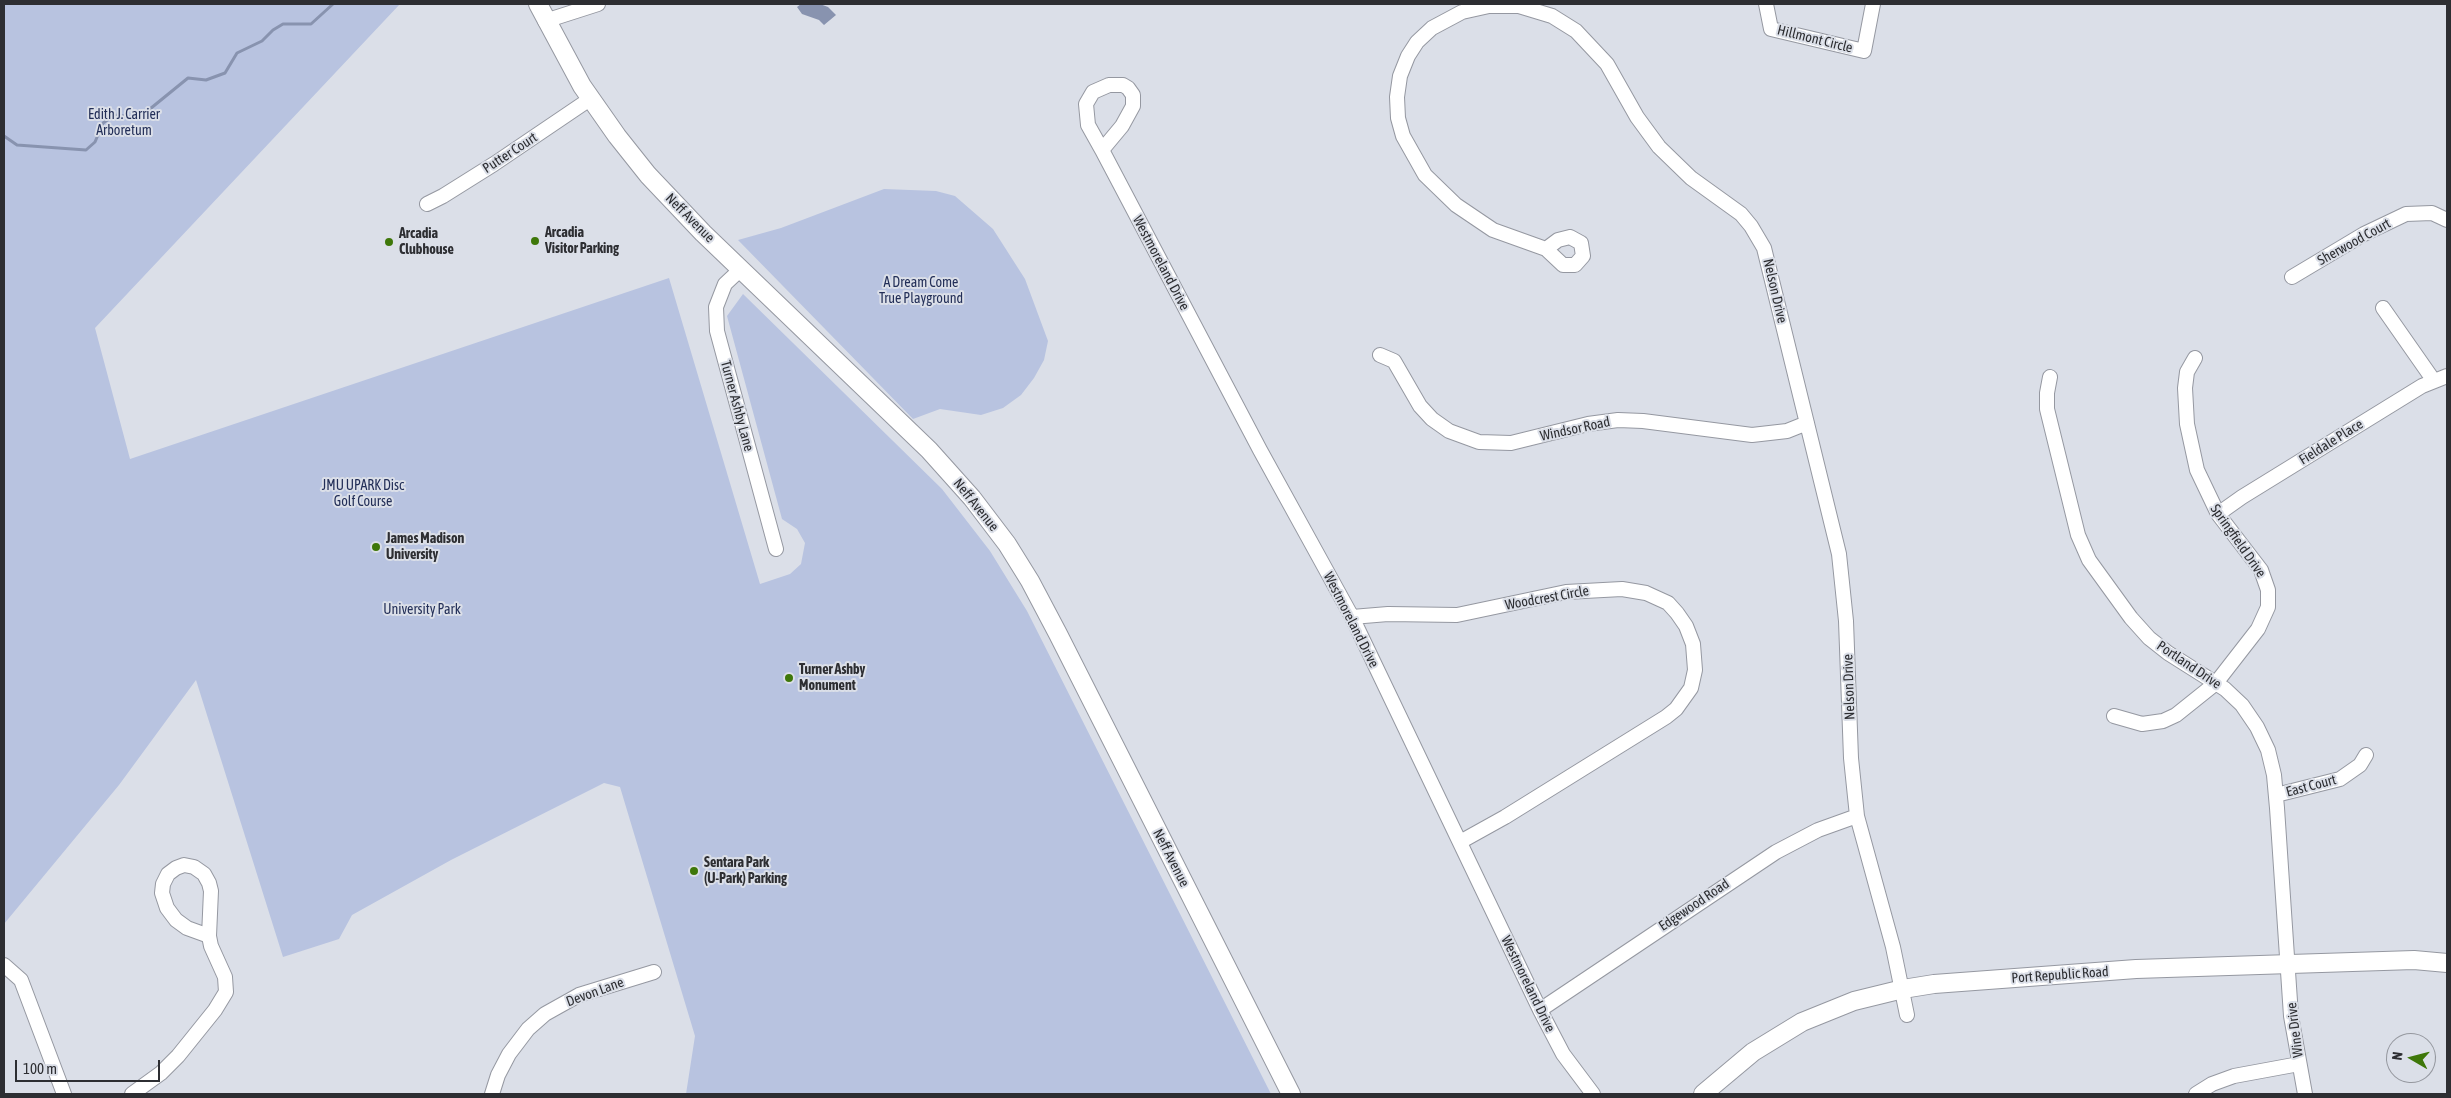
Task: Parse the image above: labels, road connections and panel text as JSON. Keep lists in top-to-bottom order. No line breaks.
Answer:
{"streets":{"main road":["Neff Avenue","Port Republic Road"],"street":["Hillmont Circle","Putter Court","Sherwood Court","Westmoreland Drive","Nelson Drive","Turner Ashby Lane","Windsor Road","Fieldale Place","Springfield Drive","Woodcrest Circle","Portland Drive","East Court","Edgewood Road","Devon Lane","Wine Drive"]},"crossings":[["Putter Court","Neff Avenue"],["Neff Avenue","Turner Ashby Lane"],["Westmoreland Drive","Woodcrest Circle"],["Westmoreland Drive","Edgewood Road"],["Nelson Drive","Windsor Road"],["Nelson Drive","Edgewood Road"],["Nelson Drive","Port Republic Road"],["Fieldale Place","Springfield Drive"],["Springfield Drive","Portland Drive"],["Portland Drive","East Court"],["Portland Drive","Port Republic Road"],["Portland Drive","Wine Drive"],["Port Republic Road","Wine Drive"]],"parks":["Edith J. Carrier Arboretum","A Dream Come True Playground","JMU UPARK Disc Golf Course","University Park"],"places":["Arcadia Visitor Parking","Arcadia Clubhouse","James Madison University","Turner Ashby Monument","Sentara Park (U-Park) Parking"],"scale_bar":"100 m","north":"left"}
